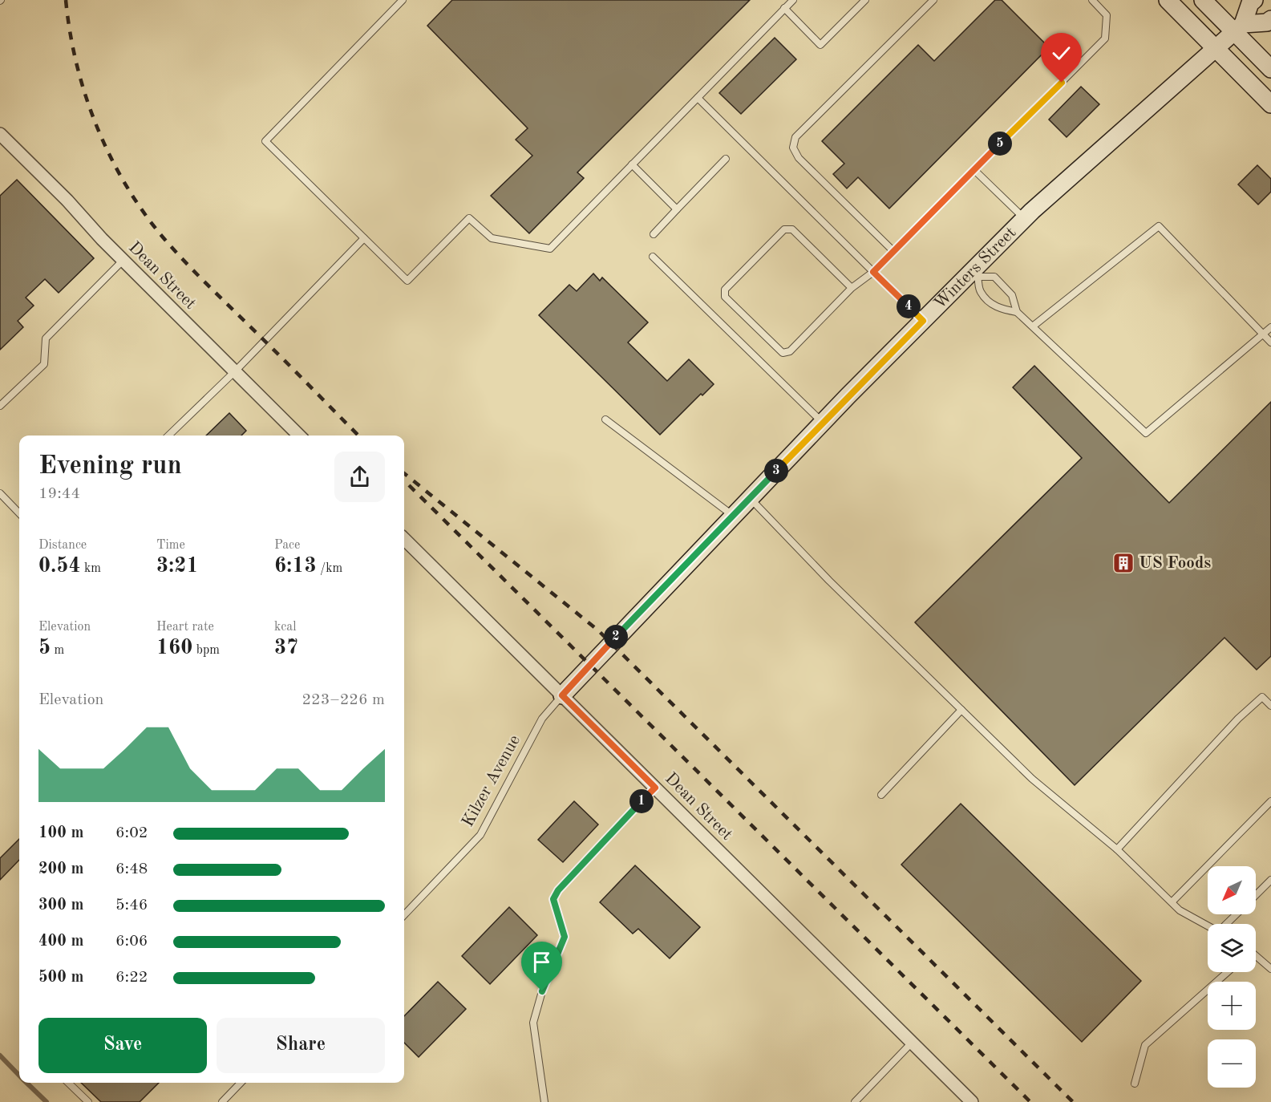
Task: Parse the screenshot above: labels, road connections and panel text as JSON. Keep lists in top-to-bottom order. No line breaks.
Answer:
{"streets":{"street":["Winters Street","Dean Street"],"lane":["Kilzer Avenue"]},"crossings":[["Winters Street","Dean Street"],["Winters Street","Kilzer Avenue"],["Dean Street","Kilzer Avenue"]],"places":{"building":["US Foods"]},"north":"bottom left","page":{"pins":["5","4","3","2","1"],"heading":["Evening run","19:44"],"stats":[["Distance","0.54 km"],["Time","3:21"],["Pace","6:13 /km"],["Elevation","5 m"],["Heart rate","160 bpm"],["kcal","37"]],"chart":["Elevation","223–226 m"],"list":[{"name":"100 m","note":"6:02"},{"name":"200 m","note":"6:48"},{"name":"300 m","note":"5:46"},{"name":"400 m","note":"6:06"},{"name":"500 m","note":"6:22"}],"map_buttons":["+","−"],"buttons":["Save","Share"]}}
